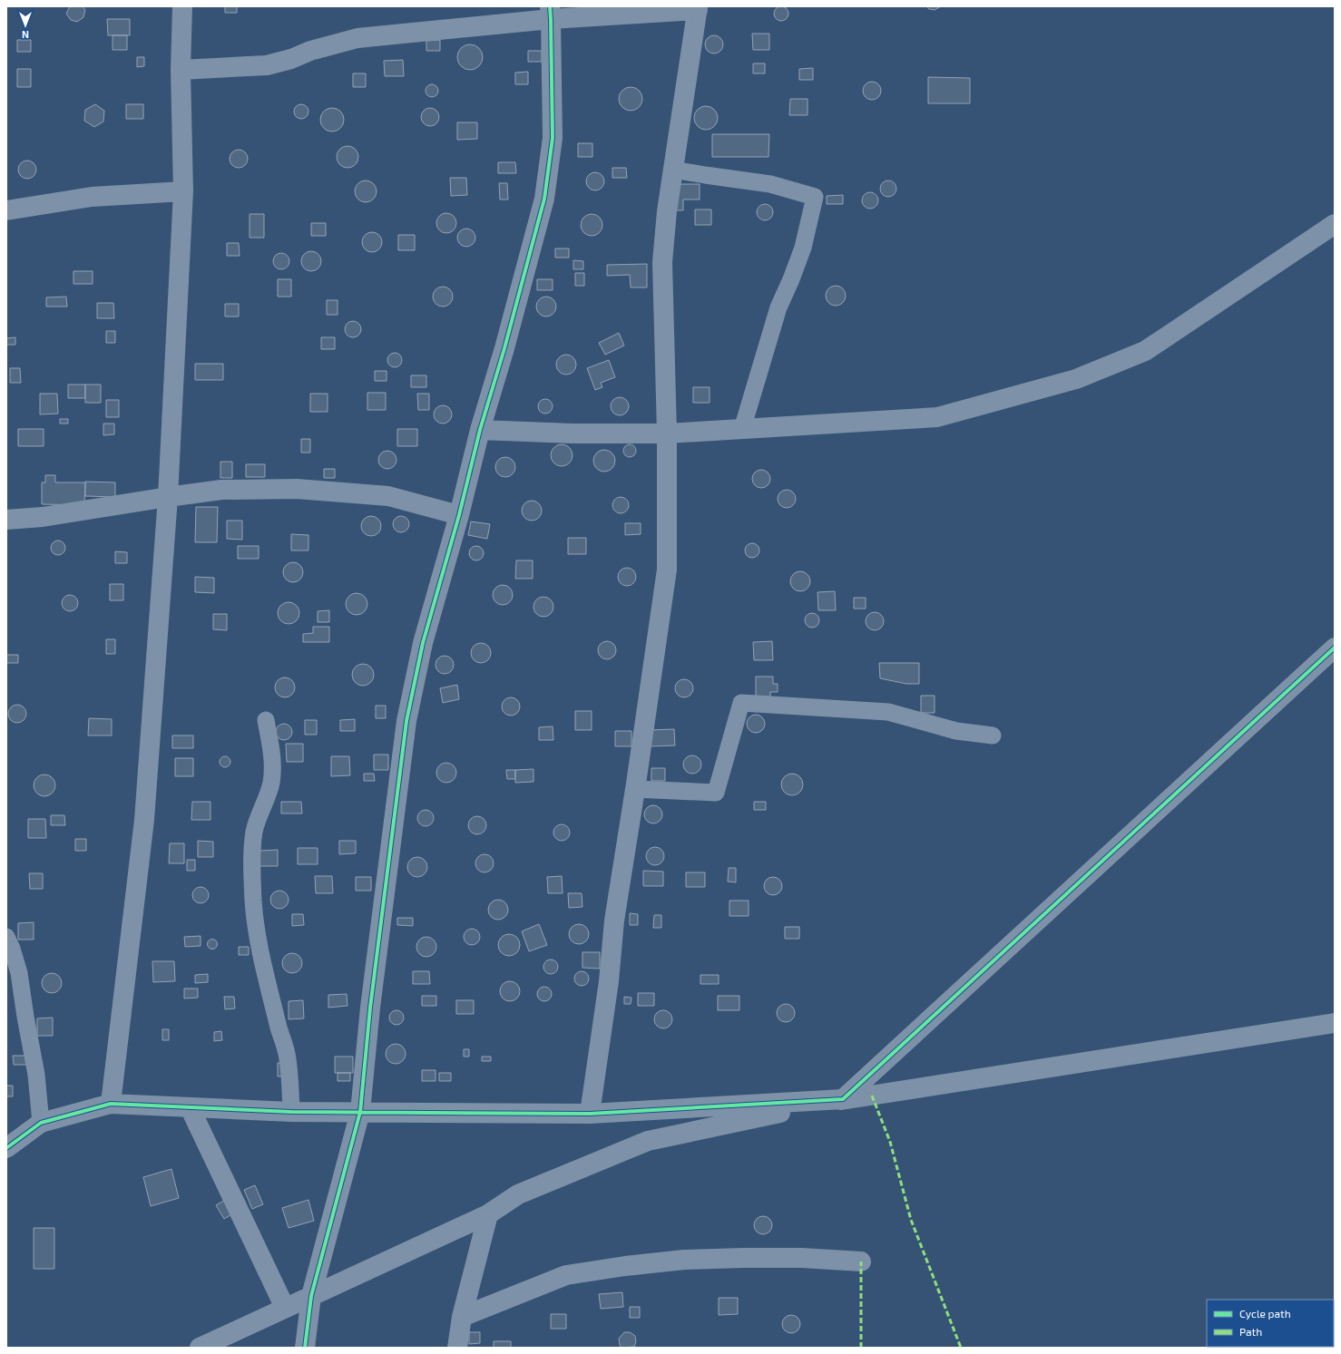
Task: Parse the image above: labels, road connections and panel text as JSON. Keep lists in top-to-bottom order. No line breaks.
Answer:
{"legend":["Cycle path","Path"],"north":"bottom"}
